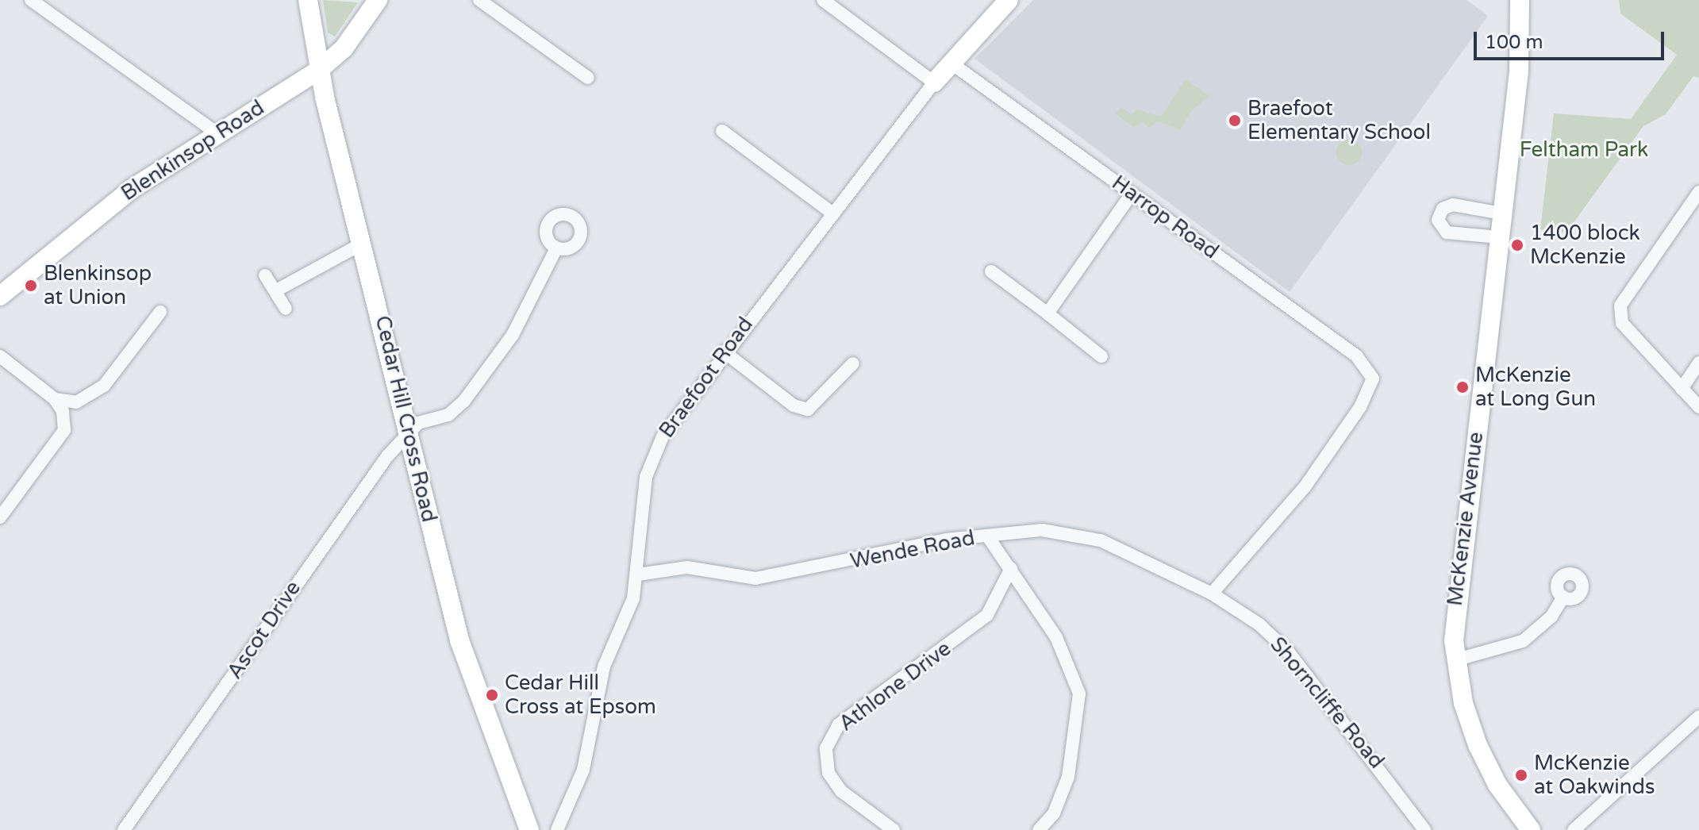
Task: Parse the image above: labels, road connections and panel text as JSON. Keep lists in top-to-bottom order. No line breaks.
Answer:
{"streets":{"main road":["Blenkinsop Road","Braefoot Road","Cedar Hill Cross Road","McKenzie Avenue"],"street":["Harrop Road","Wende Road","Ascot Drive","Athlone Drive","Shorncliffe Road"]},"crossings":[["Blenkinsop Road","Cedar Hill Cross Road"],["Harrop Road","Braefoot Road"],["Harrop Road","Wende Road"],["Harrop Road","Shorncliffe Road"],["Braefoot Road","Wende Road"],["Cedar Hill Cross Road","Ascot Drive"],["Wende Road","Shorncliffe Road"]],"parks":["Feltham Park"],"places":["Braefoot Elementary School","1400 block McKenzie","Blenkinsop at Union","McKenzie at Long Gun","Cedar Hill Cross at Epsom","McKenzie at Oakwinds"],"scale_bar":"100 m"}
